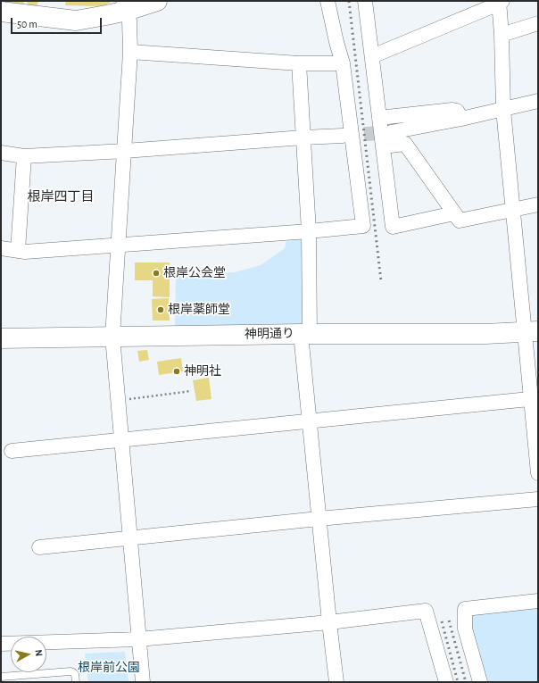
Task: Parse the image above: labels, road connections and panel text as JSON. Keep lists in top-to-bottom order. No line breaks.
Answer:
{"streets":{"street":["神明通り"]},"districts":["根岸四丁目"],"parks":["根岸前公園"],"places":["根岸公会堂","根岸薬師堂","神明社"],"scale_bar":"50 m","north":"right"}
